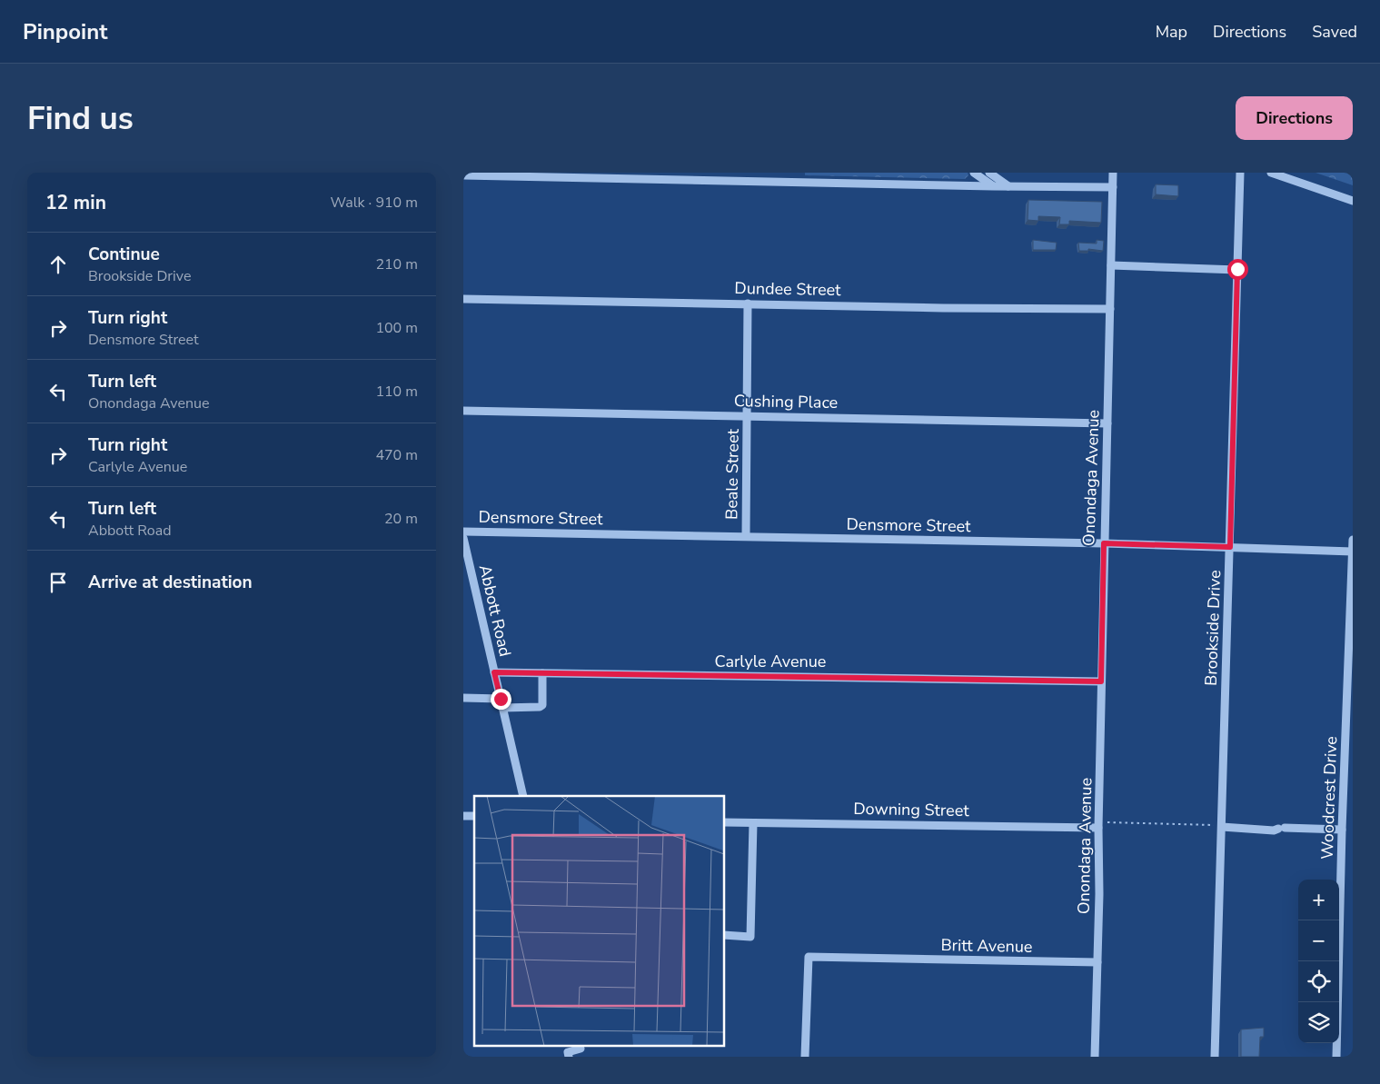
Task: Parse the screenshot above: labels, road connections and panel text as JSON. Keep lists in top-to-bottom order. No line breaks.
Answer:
{"streets":{"street":["Dundee Street","Cushing Place","Beale Street","Onondaga Avenue","Densmore Street","Abbott Road","Brookside Drive","Carlyle Avenue","Woodcrest Drive","Downing Street","Britt Avenue"]},"crossings":[["Dundee Street","Beale Street"],["Dundee Street","Onondaga Avenue"],["Cushing Place","Beale Street"],["Cushing Place","Onondaga Avenue"],["Beale Street","Densmore Street"],["Onondaga Avenue","Densmore Street"],["Onondaga Avenue","Carlyle Avenue"],["Onondaga Avenue","Downing Street"],["Onondaga Avenue","Britt Avenue"],["Densmore Street","Brookside Drive"],["Densmore Street","Woodcrest Drive"],["Abbott Road","Carlyle Avenue"]],"page":{"header":"Pinpoint","nav":["Map","Directions","Saved"],"buttons":"Directions","title":"Find us","heading":["12 min","Walk · 910 m"],"list":[["Continue","Brookside Drive","210 m"],["Turn right","Densmore Street","100 m"],["Turn left","Onondaga Avenue","110 m"],["Turn right","Carlyle Avenue","470 m"],["Turn left","Abbott Road","20 m"],"Arrive at destination"],"map_buttons":["+","−"]}}
